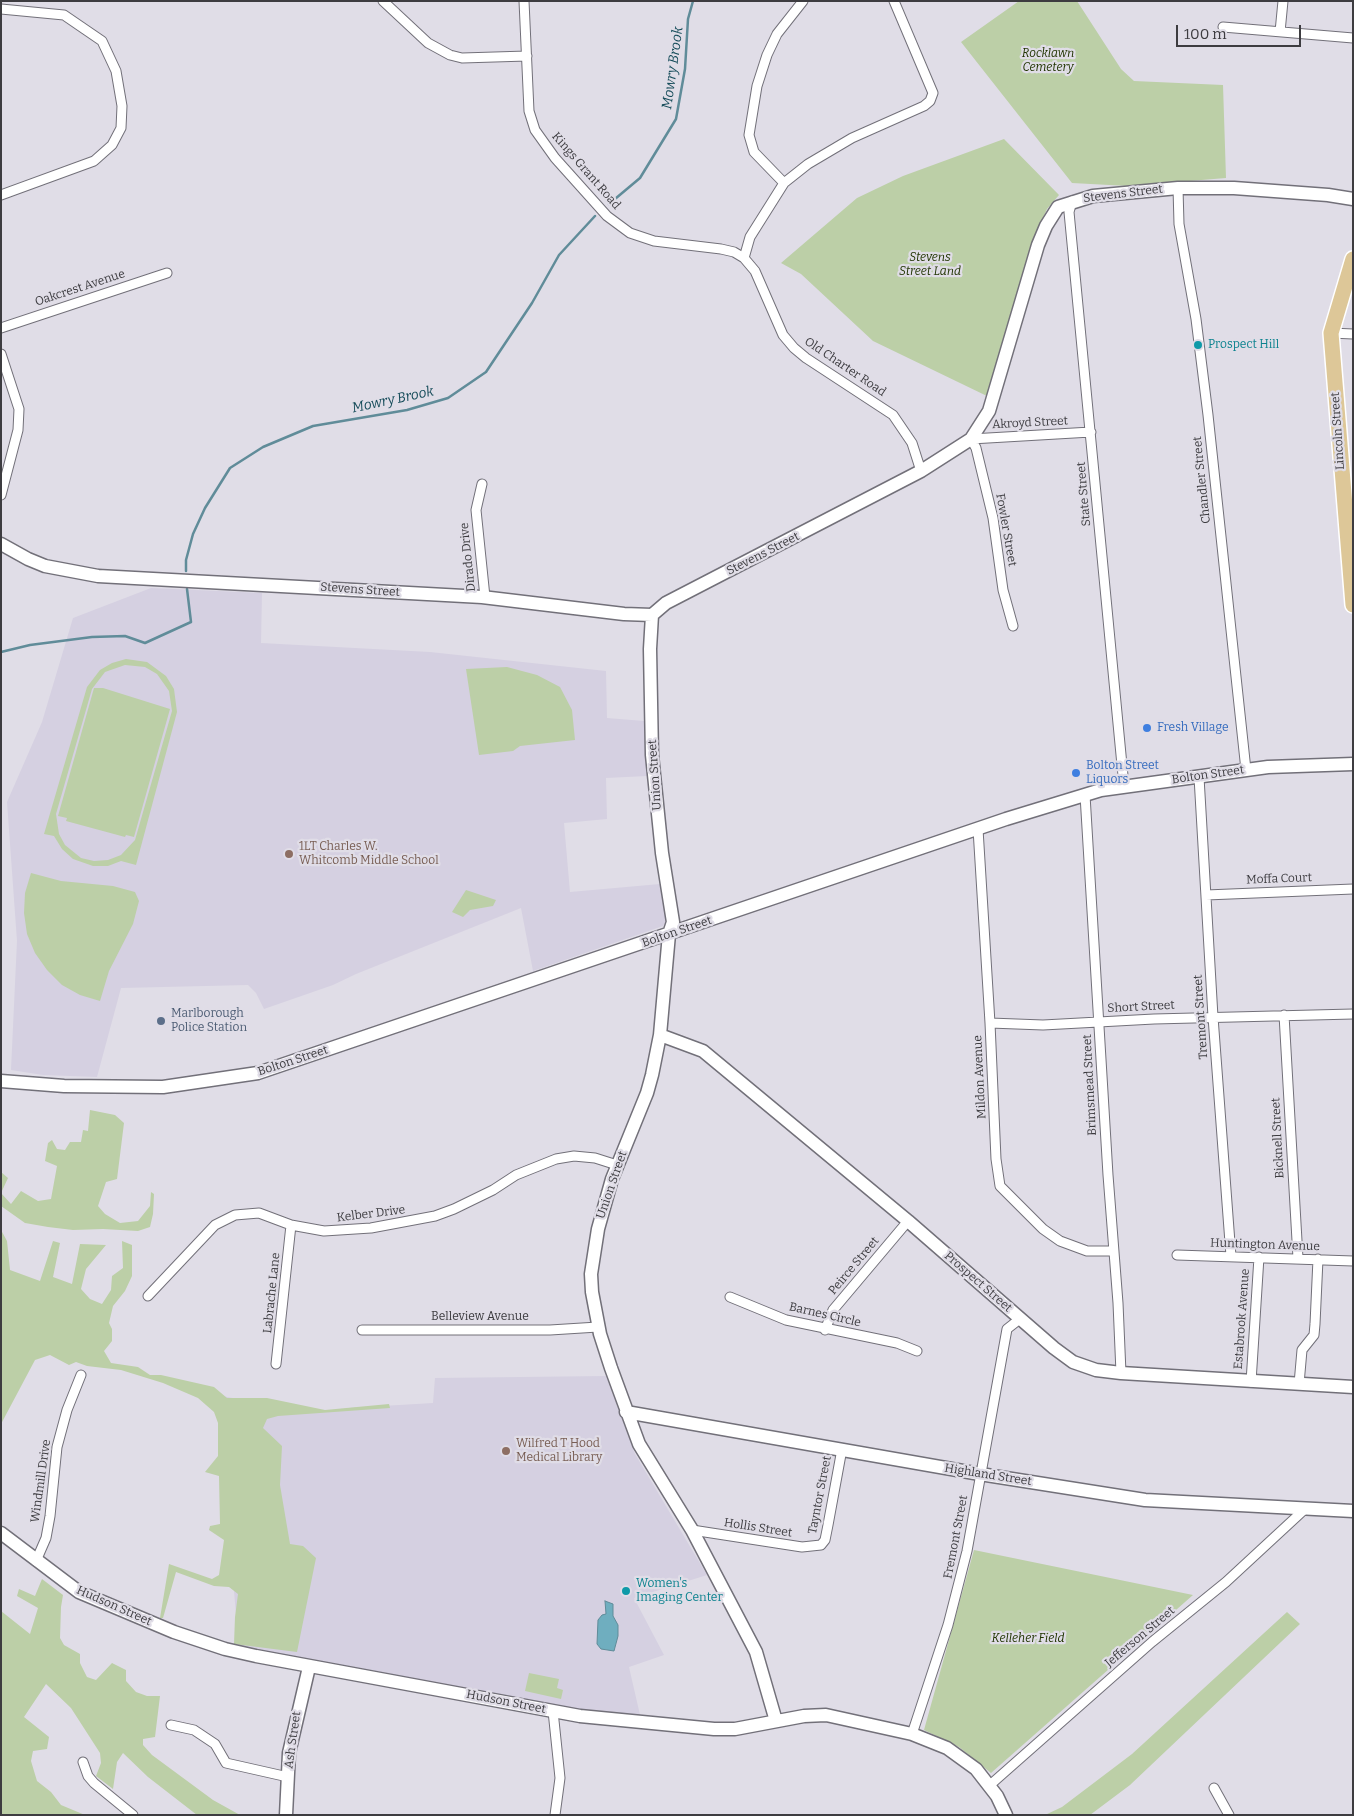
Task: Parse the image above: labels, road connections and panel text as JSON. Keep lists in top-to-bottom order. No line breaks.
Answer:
{"streets":{"main road":["Lincoln Street"],"street":["Kings Grant Road","Stevens Street","Oakcrest Avenue","Old Charter Road","Akroyd Street","Chandler Street","State Street","Fowler Street","Dirado Drive","Union Street","Bolton Street","Moffa Court","Short Street","Tremont Street","Mildon Avenue","Brimsmead Street","Bicknell Street","Kelber Drive","Huntington Avenue","Peirce Street","Prospect Street","Labrache Lane","Barnes Circle","Belleview Avenue","Estabrook Avenue","Highland Street","Windmill Drive","Tayntor Street","Hollis Street","Fremont Street","Hudson Street","Jefferson Street","Ash Street"]},"crossings":[["Kings Grant Road","Old Charter Road"],["Stevens Street","Old Charter Road"],["Stevens Street","Akroyd Street"],["Stevens Street","Chandler Street"],["Stevens Street","State Street"],["Stevens Street","Fowler Street"],["Stevens Street","Dirado Drive"],["Stevens Street","Union Street"],["Akroyd Street","State Street"],["Akroyd Street","Fowler Street"],["Chandler Street","Bolton Street"],["State Street","Bolton Street"],["Union Street","Bolton Street"],["Union Street","Kelber Drive"],["Union Street","Prospect Street"],["Union Street","Belleview Avenue"],["Union Street","Highland Street"],["Union Street","Hollis Street"],["Union Street","Hudson Street"],["Bolton Street","Tremont Street"],["Bolton Street","Mildon Avenue"],["Bolton Street","Brimsmead Street"],["Moffa Court","Tremont Street"],["Short Street","Tremont Street"],["Short Street","Mildon Avenue"],["Short Street","Brimsmead Street"],["Short Street","Bicknell Street"],["Tremont Street","Huntington Avenue"],["Mildon Avenue","Brimsmead Street"],["Brimsmead Street","Prospect Street"],["Bicknell Street","Huntington Avenue"],["Kelber Drive","Labrache Lane"],["Huntington Avenue","Estabrook Avenue"],["Peirce Street","Prospect Street"],["Peirce Street","Barnes Circle"],["Prospect Street","Estabrook Avenue"],["Prospect Street","Fremont Street"],["Highland Street","Tayntor Street"],["Highland Street","Fremont Street"],["Highland Street","Jefferson Street"],["Windmill Drive","Hudson Street"],["Tayntor Street","Hollis Street"],["Fremont Street","Hudson Street"],["Hudson Street","Jefferson Street"],["Hudson Street","Ash Street"]],"water":["Mowry Brook"],"parks":["Rocklawn Cemetery","Stevens Street Land","Kelleher Field"],"places":["Prospect Hill","Fresh Village","Bolton Street Liquors","1LT Charles W. Whitcomb Middle School","Marlborough Police Station","Wilfred T Hood Medical Library","Women's Imaging Center"],"scale_bar":"100 m"}
